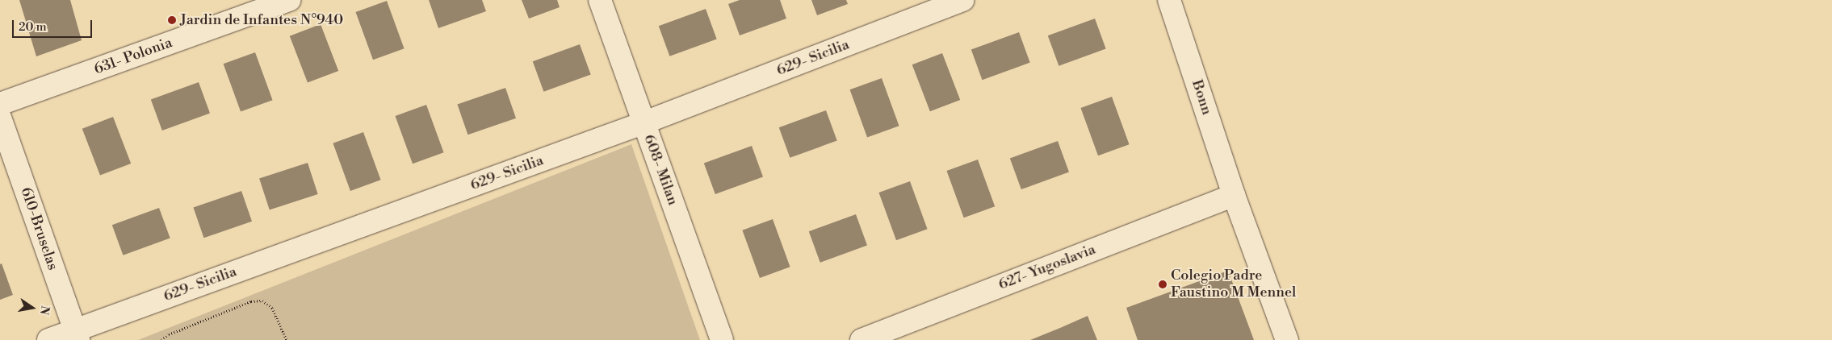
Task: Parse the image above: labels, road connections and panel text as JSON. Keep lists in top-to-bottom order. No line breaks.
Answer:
{"streets":{"street":["631- Polonia","629- Sicilia","Bonn","608- Milan","610-Bruselas","627- Yugoslavia"]},"crossings":[["629- Sicilia","608- Milan"],["629- Sicilia","610-Bruselas"],["Bonn","627- Yugoslavia"]],"places":["Jardin de Infantes N°940","Colegio Padre Faustino M Mennel"],"scale_bar":"20 m","north":"right"}
